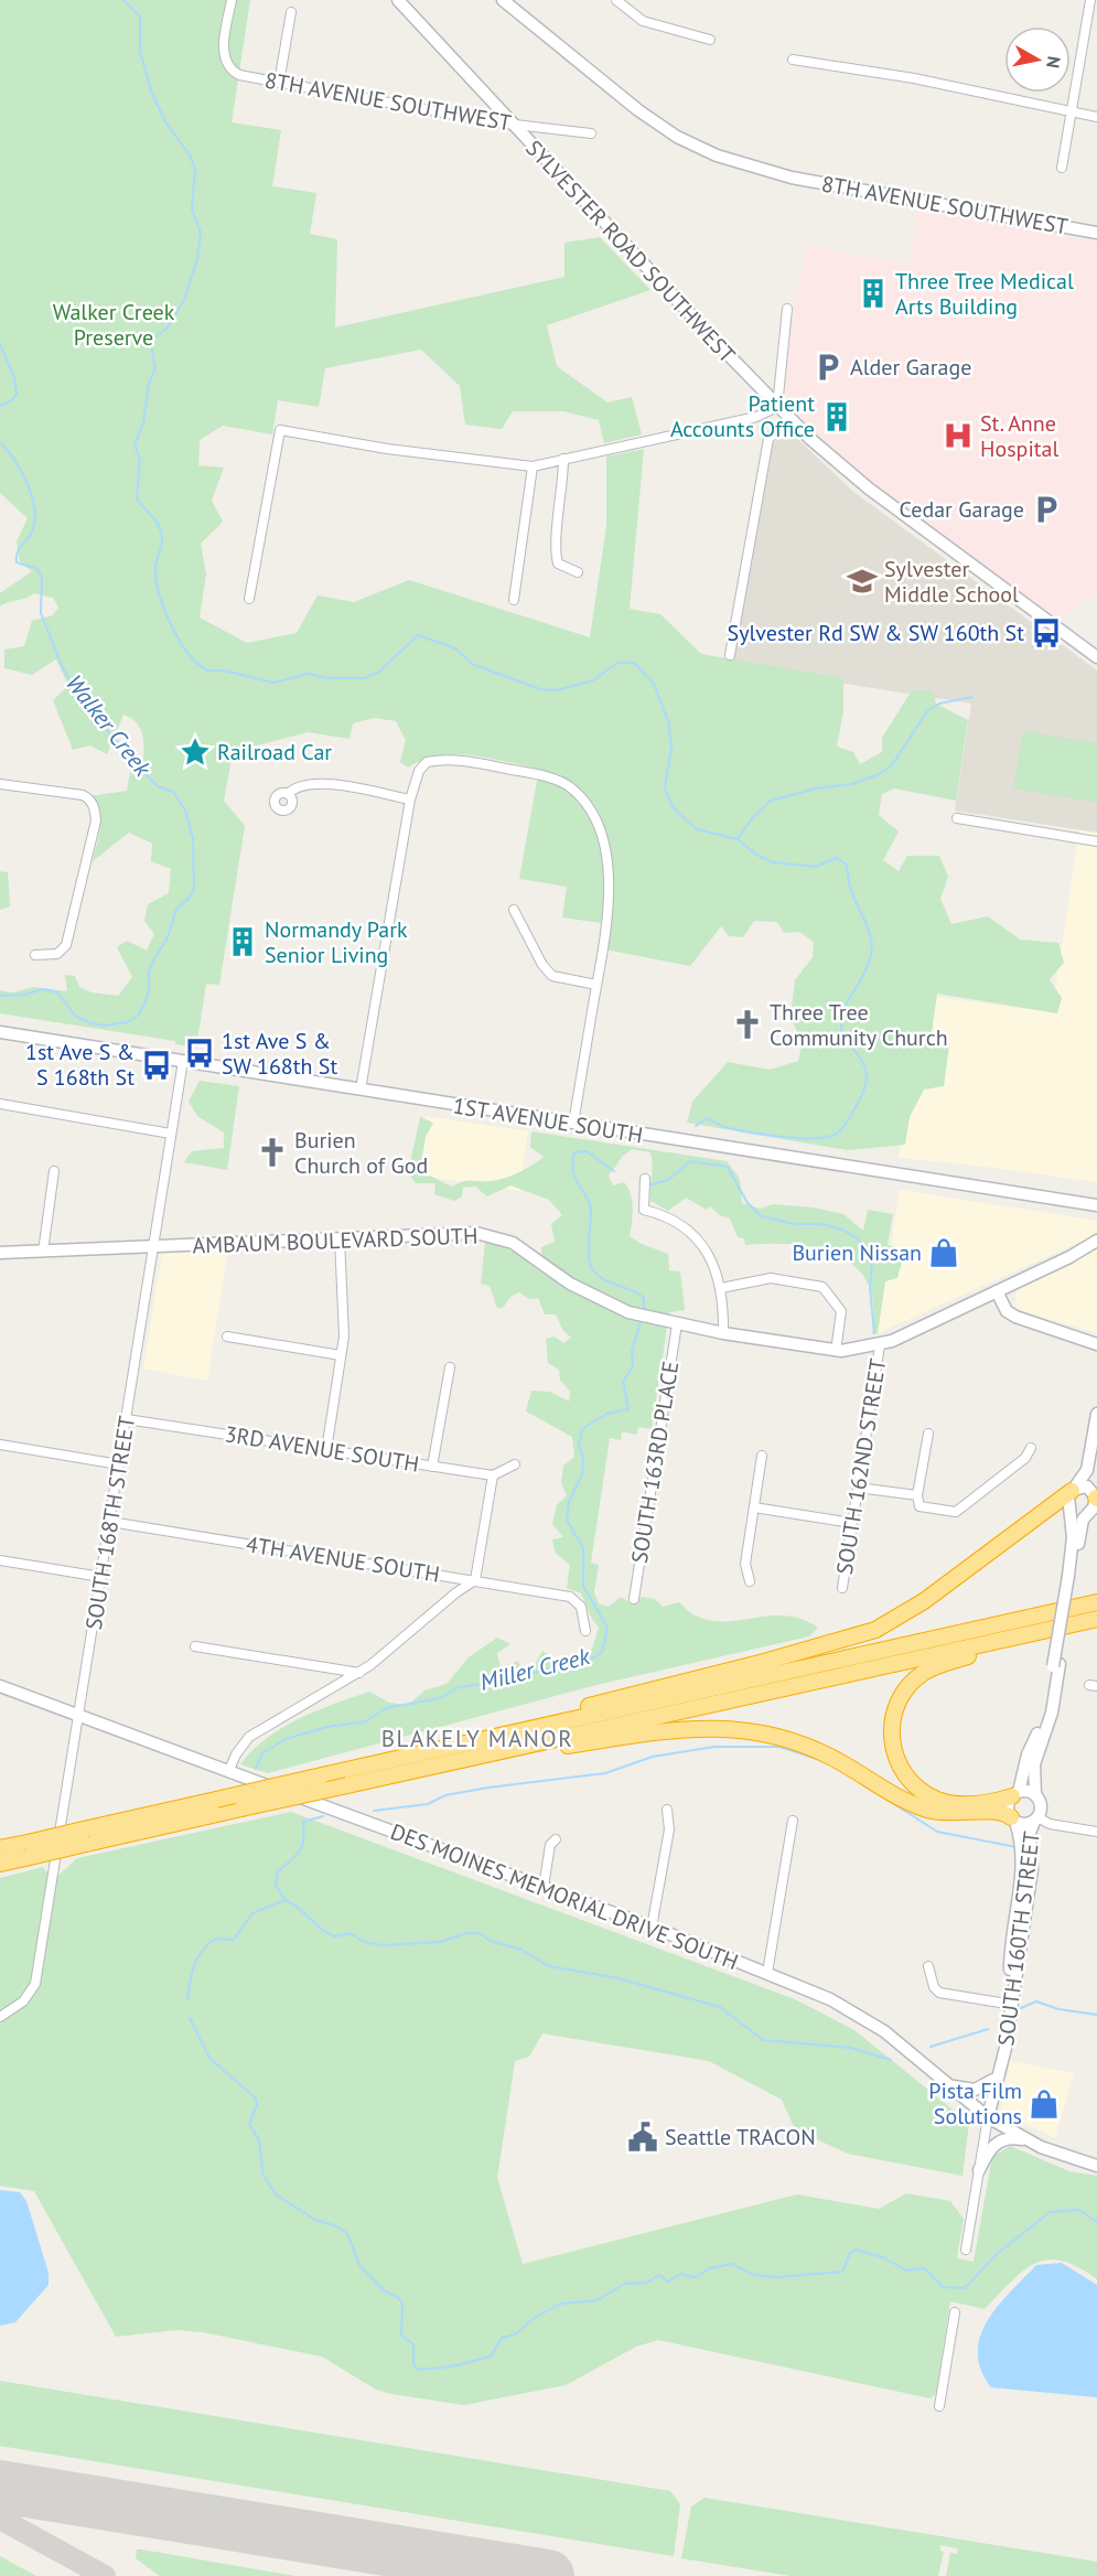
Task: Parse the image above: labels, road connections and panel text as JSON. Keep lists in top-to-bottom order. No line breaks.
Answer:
{"streets":{"main road":["8TH AVENUE SOUTHWEST","SYLVESTER ROAD SOUTHWEST","1ST AVENUE SOUTH","AMBAUM BOULEVARD SOUTH","DES MOINES MEMORIAL DRIVE SOUTH","SOUTH 160TH STREET"],"street":["3RD AVENUE SOUTH","SOUTH 163RD PLACE","SOUTH 162ND STREET","SOUTH 168TH STREET","4TH AVENUE SOUTH"]},"crossings":[["8TH AVENUE SOUTHWEST","SYLVESTER ROAD SOUTHWEST"],["1ST AVENUE SOUTH","SOUTH 168TH STREET"],["AMBAUM BOULEVARD SOUTH","SOUTH 163RD PLACE"],["AMBAUM BOULEVARD SOUTH","SOUTH 162ND STREET"],["AMBAUM BOULEVARD SOUTH","SOUTH 168TH STREET"],["3RD AVENUE SOUTH","SOUTH 168TH STREET"],["SOUTH 168TH STREET","4TH AVENUE SOUTH"],["SOUTH 168TH STREET","DES MOINES MEMORIAL DRIVE SOUTH"],["DES MOINES MEMORIAL DRIVE SOUTH","SOUTH 160TH STREET"]],"districts":["BLAKELY MANOR"],"water":["Walker Creek","Miller Creek"],"parks":["Walker Creek Preserve"],"places":{"building":["Three Tree Medical Arts Building","Patient Accounts Office","Normandy Park Senior Living"],"parking":["Alder Garage","Cedar Garage"],"hospital":["St. Anne Hospital"],"school or university":["Sylvester Middle School"],"bus stop":["Sylvester Rd SW & SW 160th St","1st Ave S & SW 168th St","1st Ave S & S 168th St"],"place":["Railroad Car"],"church":["Three Tree Community Church","Burien Church of God"],"shop":["Burien Nissan","Pista Film Solutions"],"public building":["Seattle TRACON"]},"north":"right"}
